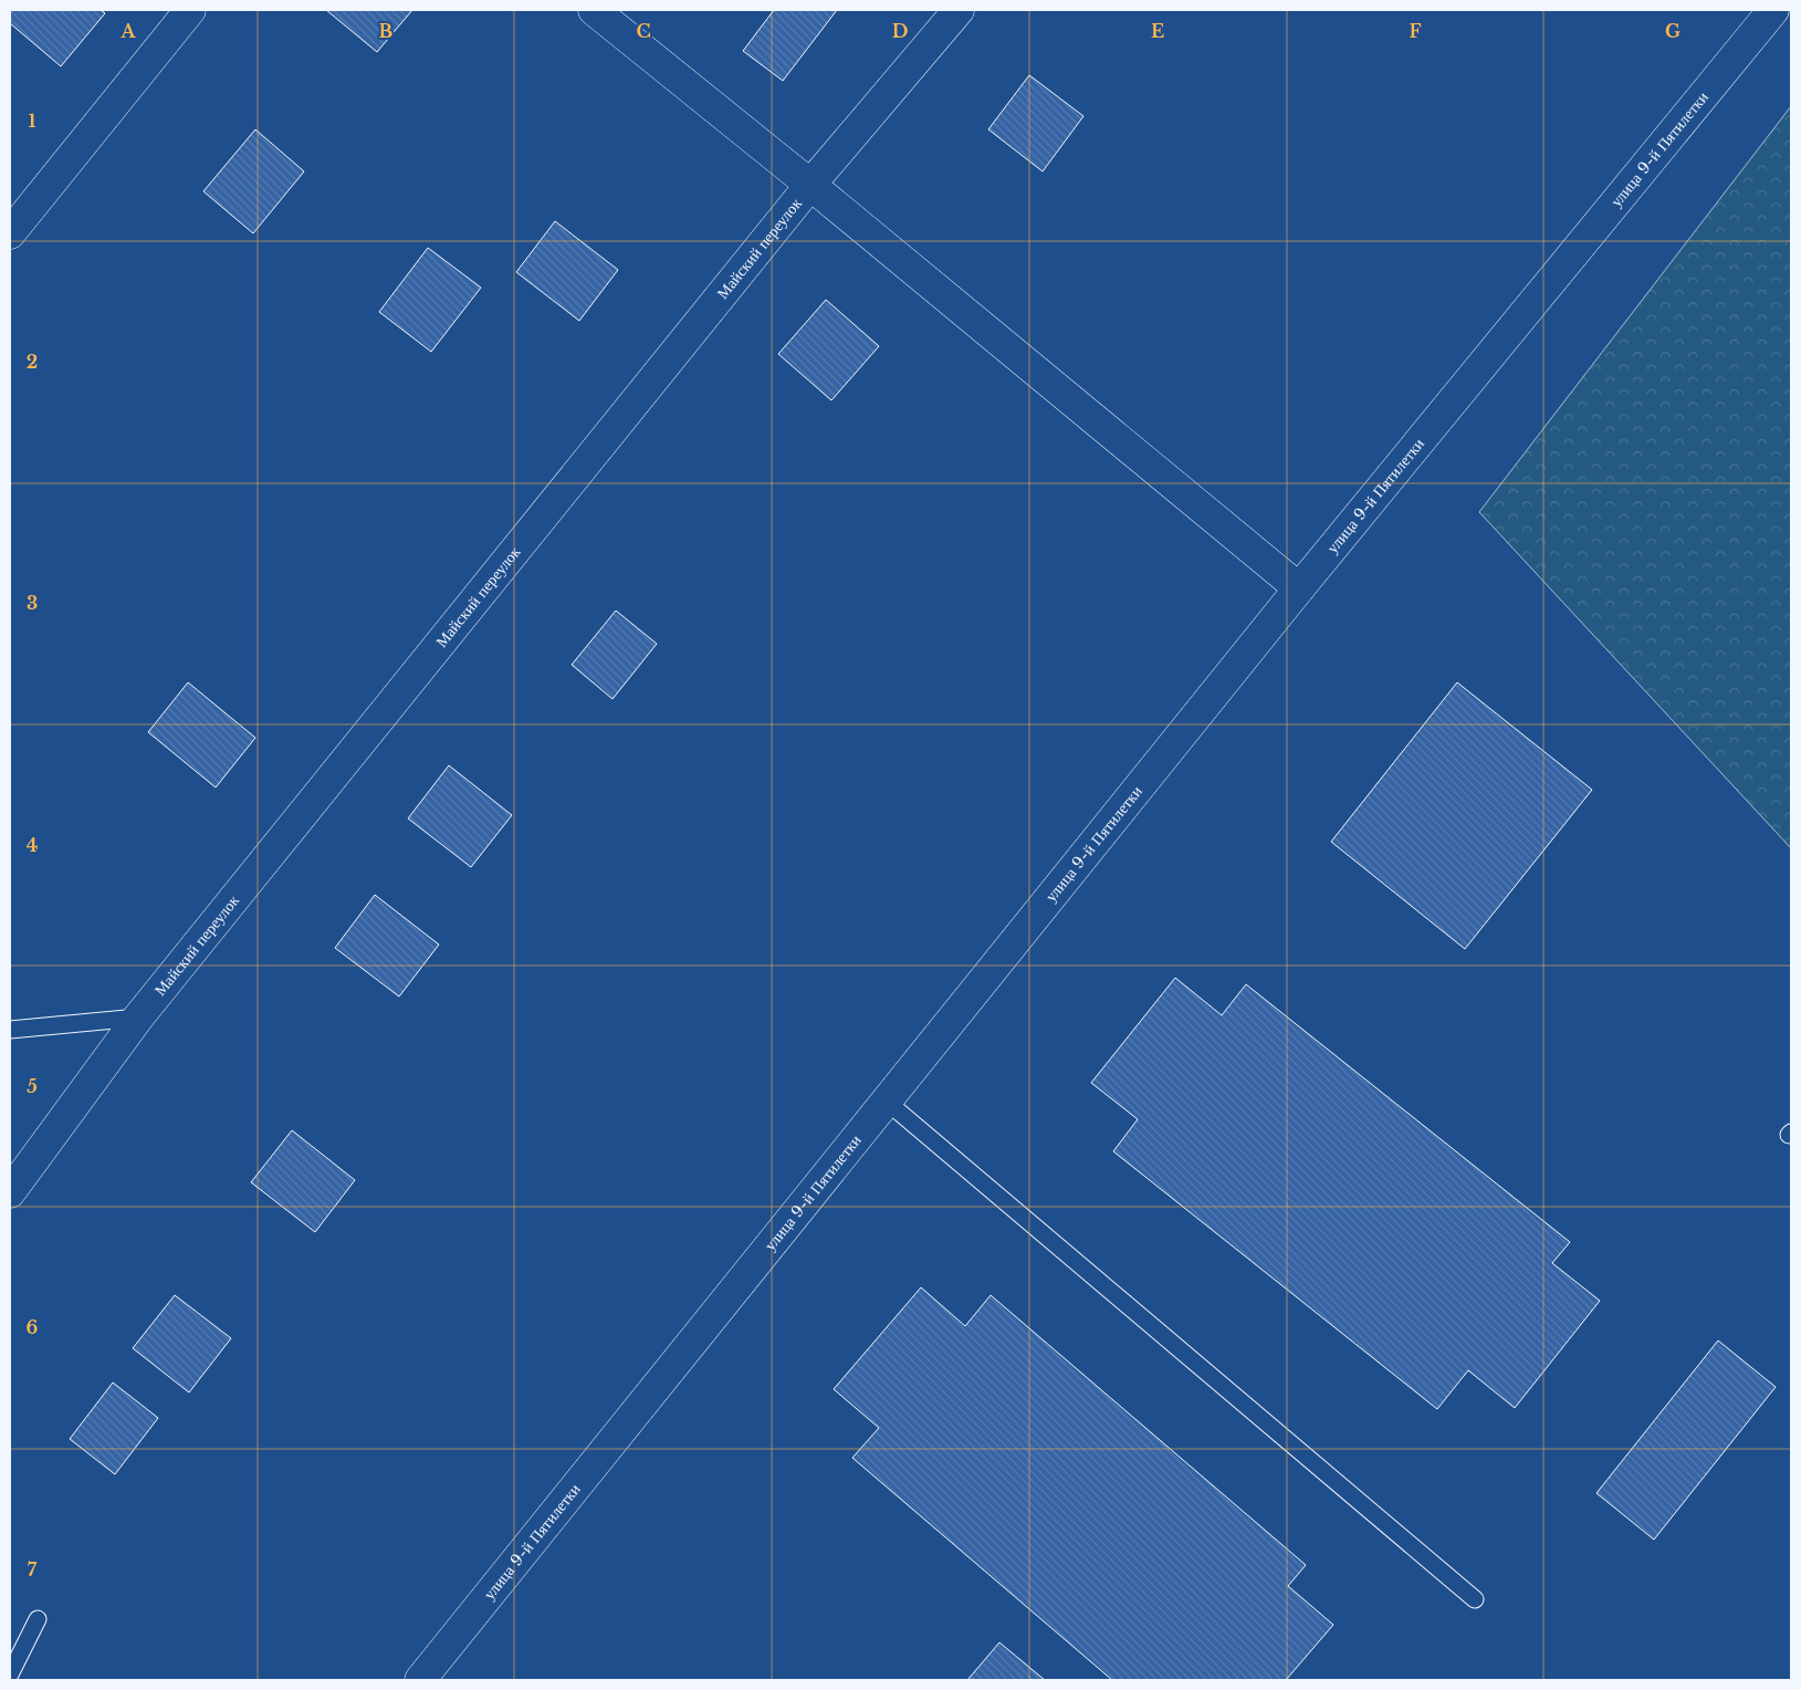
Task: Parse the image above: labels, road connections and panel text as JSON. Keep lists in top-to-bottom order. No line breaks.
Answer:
{"streets":{"street":["улица 9-й Пятилетки","Майский переулок"]},"grid":{"columns":["A","B","C","D","E","F","G"],"rows":["1","2","3","4","5","6","7"]}}
